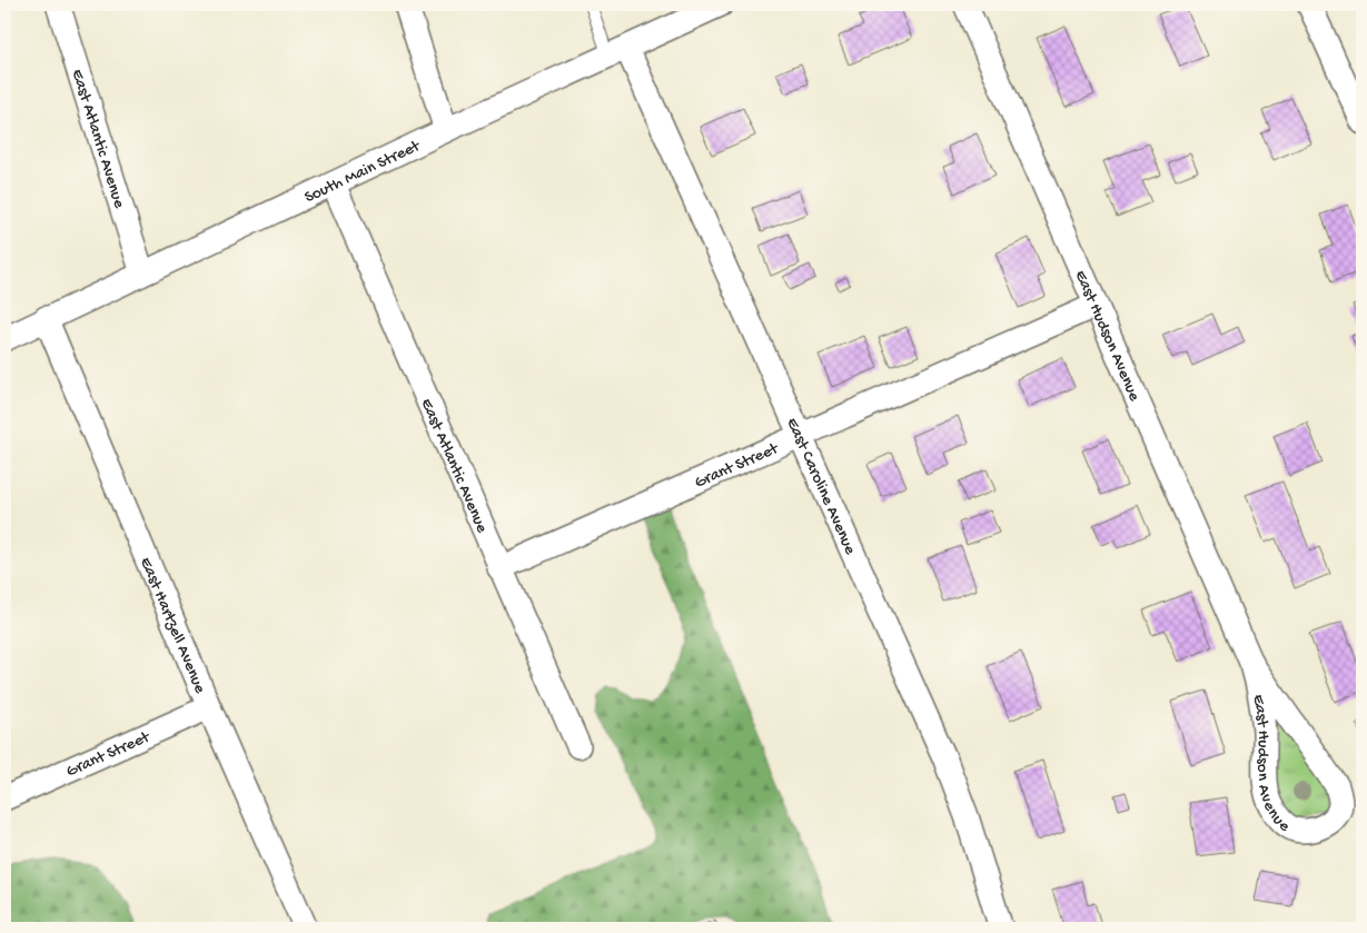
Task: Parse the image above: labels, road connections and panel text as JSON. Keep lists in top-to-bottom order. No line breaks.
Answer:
{"streets":{"street":["East Atlantic Avenue","South Main Street","East Hudson Avenue","Grant Street","East Caroline Avenue","East Hartzell Avenue"]},"crossings":[["East Atlantic Avenue","South Main Street"],["East Atlantic Avenue","Grant Street"],["South Main Street","East Caroline Avenue"],["South Main Street","East Hartzell Avenue"],["East Hudson Avenue","Grant Street"],["Grant Street","East Caroline Avenue"],["Grant Street","East Hartzell Avenue"]]}
